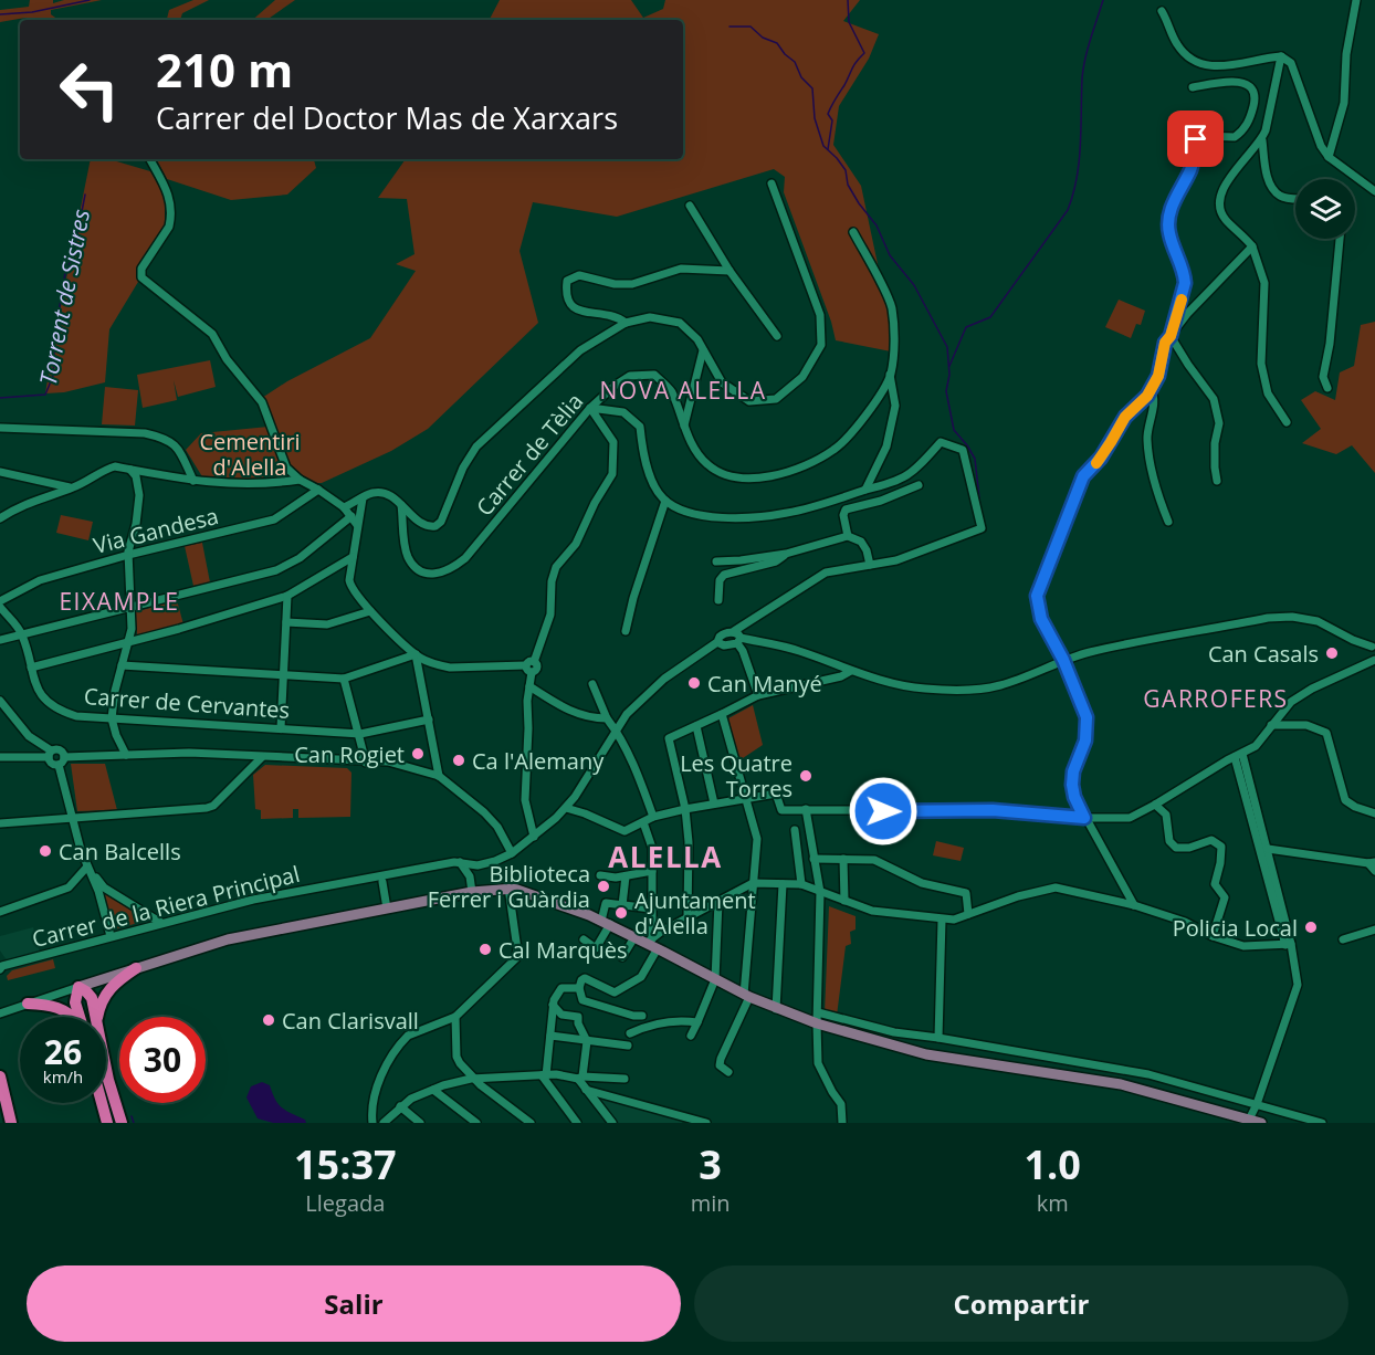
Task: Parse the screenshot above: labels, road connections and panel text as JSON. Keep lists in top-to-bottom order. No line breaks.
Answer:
{"streets":{"street":["Carrer de Tèlia","Via Gandesa","Carrer de Cervantes","Carrer de la Riera Principal"]},"districts":["NOVA ALELLA","EIXAMPLE","GARROFERS","ALELLA"],"water":["Torrent de Sistres"],"parks":["Cementiri d'Alella"],"places":["Can Casals","Can Manyé","Can Rogiet","Ca l'Alemany","Les Quatre Torres","Can Balcells","Biblioteca Ferrer i Guàrdia","Ajuntament d'Alella","Policia Local","Cal Marquès","Can Clarisvall"],"page":{"turn":["210 m","Carrer del Doctor Mas de Xarxars"],"speed":"26 km/h","limit":"30","eta":["15:37","Llegada","3","min","1.0","km"],"buttons":["Salir","Compartir"]}}
